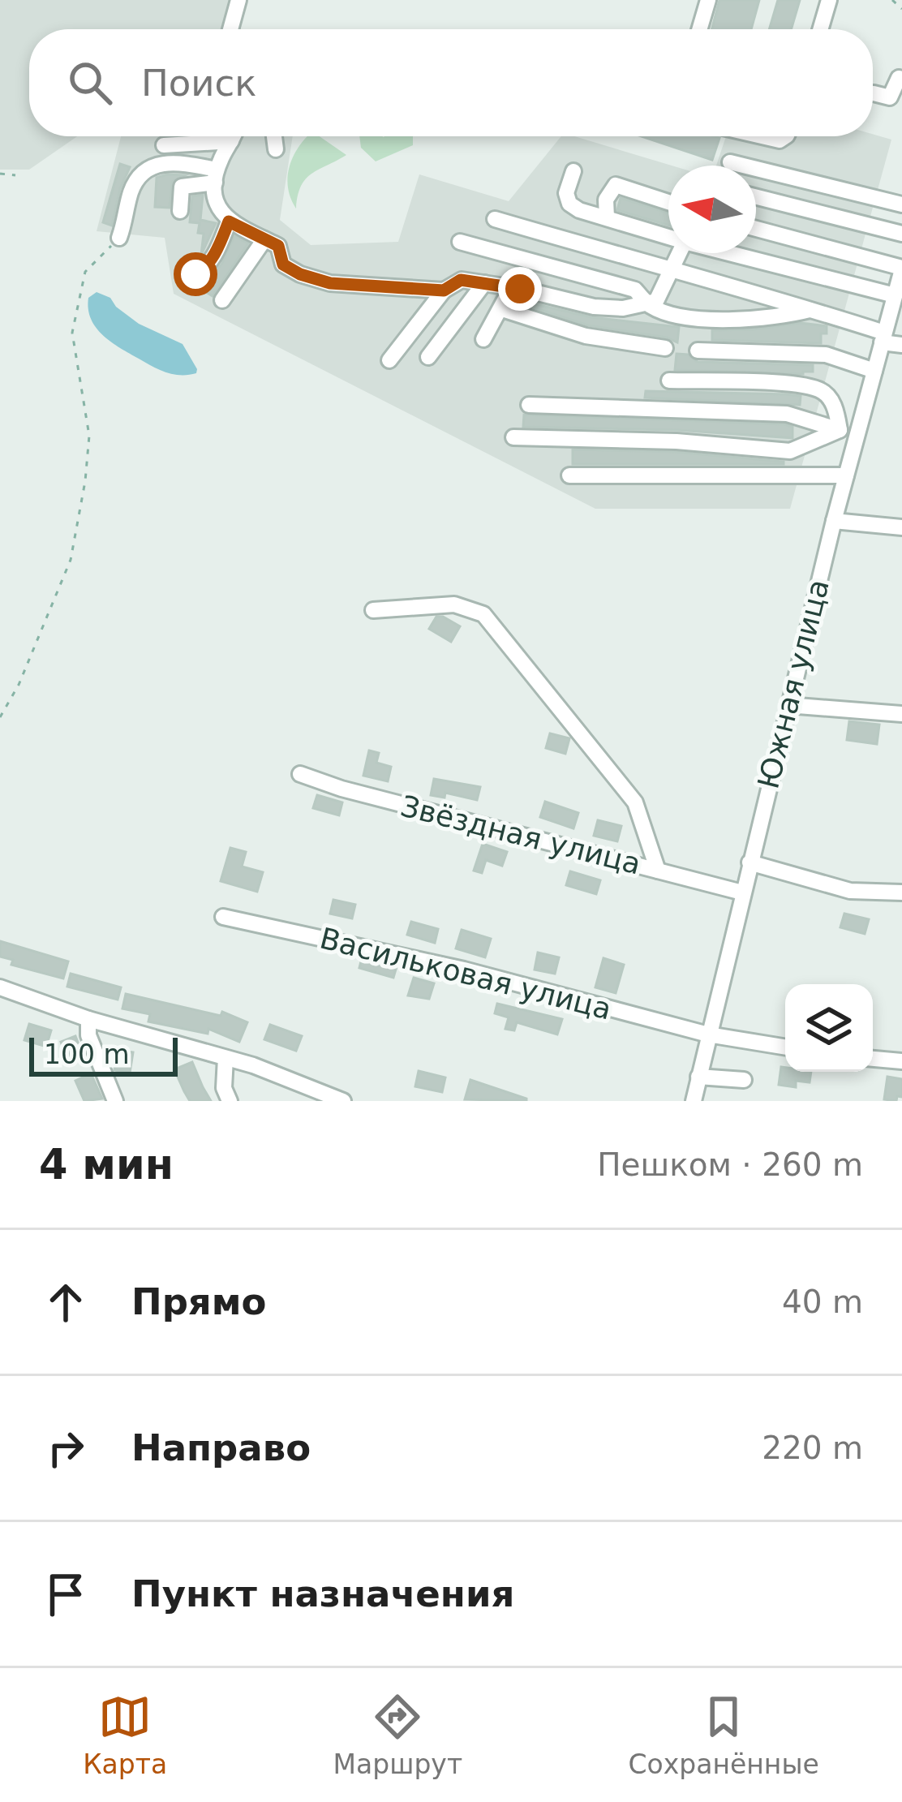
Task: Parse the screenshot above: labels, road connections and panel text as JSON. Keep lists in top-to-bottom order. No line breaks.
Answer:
{"streets":{"street":["Южная улица","Звёздная улица","Васильковая улица"]},"crossings":[["Южная улица","Звёздная улица"],["Южная улица","Васильковая улица"]],"scale_bar":"100 m","north":"left","page":{"search":"Поиск","scale":"100 m","heading":["4 мин","Пешком · 260 m"],"list":[["Прямо","40 m"],["Направо","220 m"],"Пункт назначения"],"nav":["Карта","Маршрут","Сохранённые"]}}
